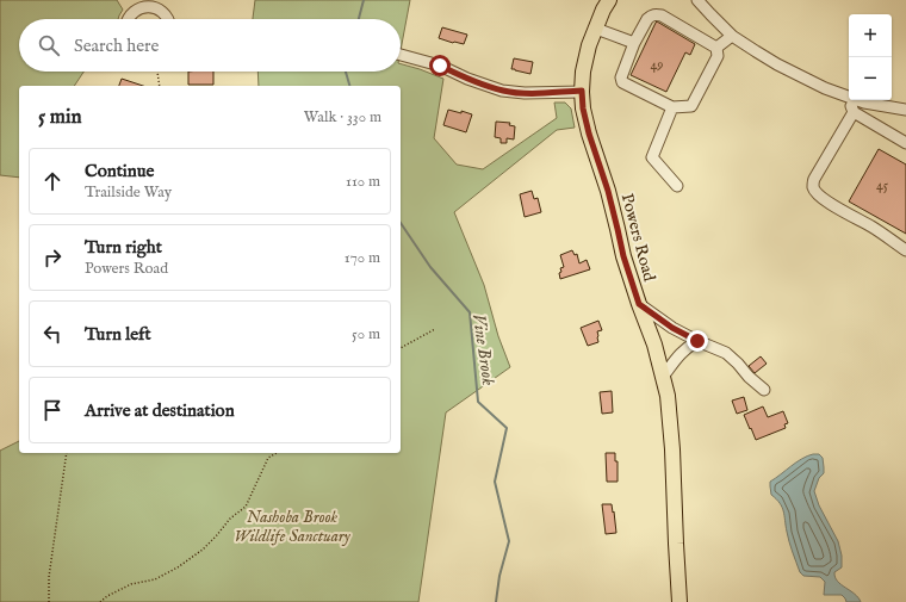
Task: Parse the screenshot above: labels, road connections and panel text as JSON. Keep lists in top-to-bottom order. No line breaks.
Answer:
{"streets":{"main road":["Powers Road"]},"water":["Vine Brook"],"parks":["Nashoba Brook Wildlife Sanctuary"],"house_numbers":["49","45"],"page":{"map_buttons":["+","−"],"search":"Search here","heading":["5 min","Walk · 330 m"],"list":[["Continue","Trailside Way","110 m"],["Turn right","Powers Road","170 m"],["Turn left","50 m"],"Arrive at destination"]}}
